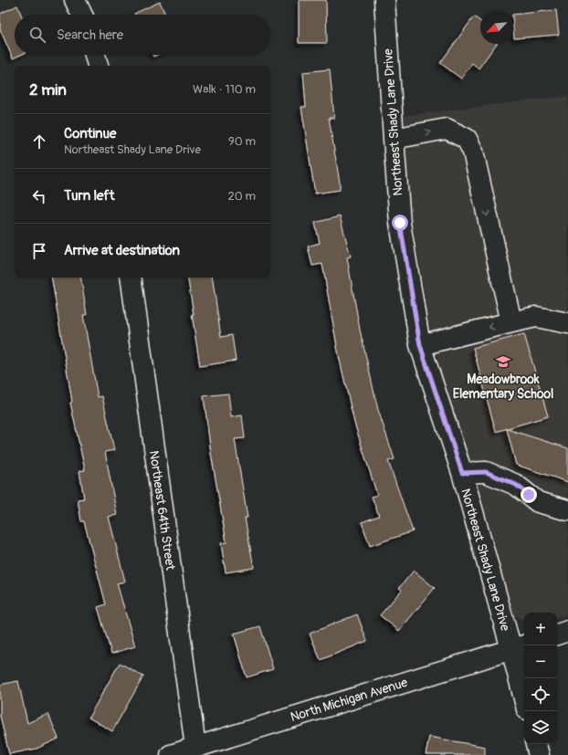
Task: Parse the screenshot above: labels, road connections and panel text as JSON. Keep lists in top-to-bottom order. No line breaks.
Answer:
{"streets":{"street":["Northeast Shady Lane Drive","Northeast 64th Street","North Michigan Avenue"]},"crossings":[["Northeast Shady Lane Drive","North Michigan Avenue"],["Northeast 64th Street","North Michigan Avenue"]],"places":{"school or university":["Meadowbrook Elementary School"]},"north":"bottom left","page":{"search":"Search here","heading":["2 min","Walk · 110 m"],"list":[["Continue","Northeast Shady Lane Drive","90 m"],["Turn left","20 m"],"Arrive at destination"],"map_buttons":["+","−"]}}
